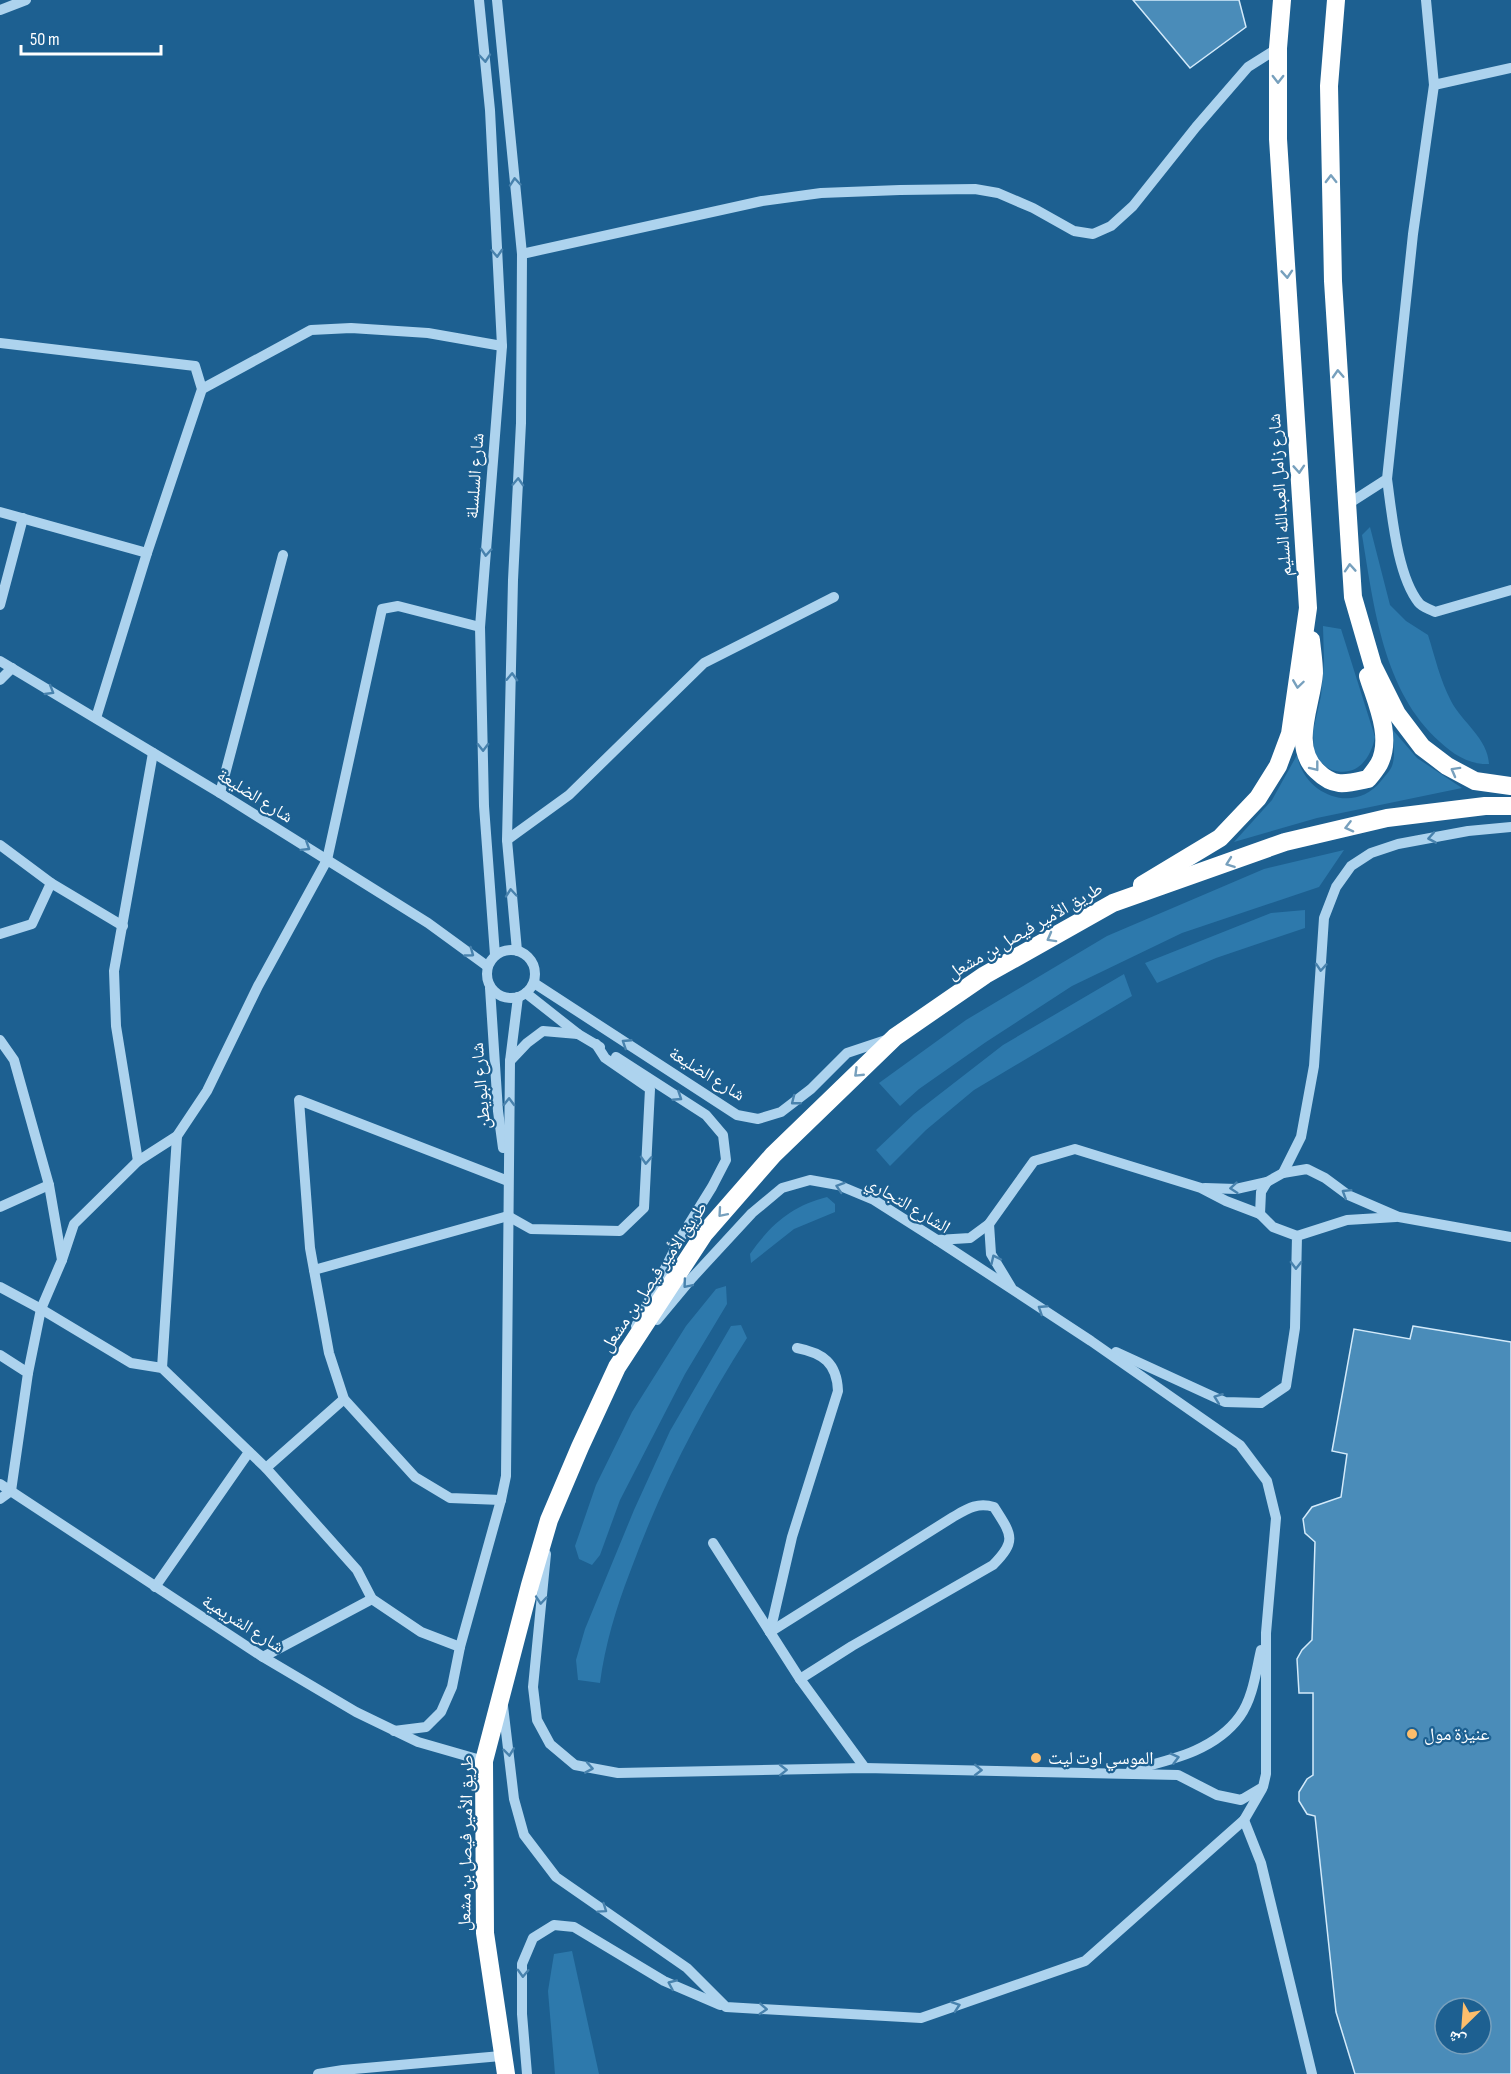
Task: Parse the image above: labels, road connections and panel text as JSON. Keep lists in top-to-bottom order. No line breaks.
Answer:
{"streets":{"highway":["شارع زامل العبدالله السليم","طريق الأمير فيصل بن مشعل"],"street":["شارع السلسلة","شارع الضليعة","شارع البويطن","الشارع التجاري","شارع الشريمية"]},"crossings":[["شارع السلسلة","شارع الضليعة"],["شارع السلسلة","شارع البويطن"],["شارع زامل العبدالله السليم","طريق الأمير فيصل بن مشعل"],["شارع الضليعة","طريق الأمير فيصل بن مشعل"],["شارع الضليعة","شارع البويطن"],["طريق الأمير فيصل بن مشعل","الشارع التجاري"],["طريق الأمير فيصل بن مشعل","شارع الشريمية"]],"one_way":["طريق الأمير فيصل بن مشعل"],"places":["عنيزة مول","الموسي اوت ليت"],"scale_bar":"50 m","north":"bottom left"}
